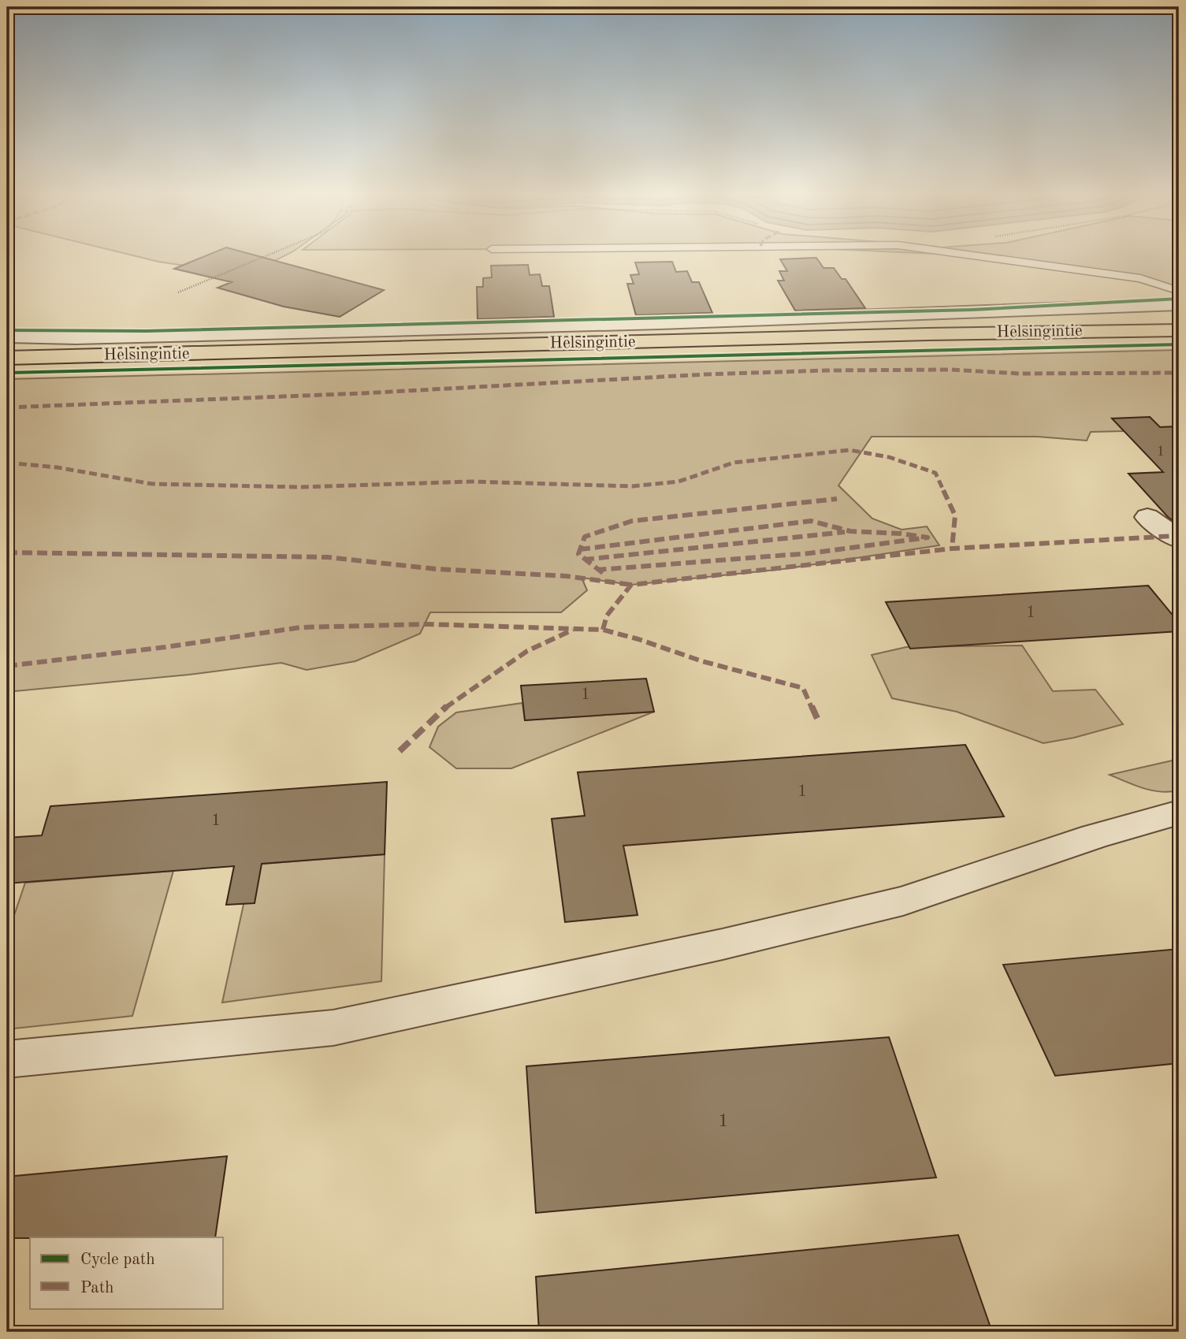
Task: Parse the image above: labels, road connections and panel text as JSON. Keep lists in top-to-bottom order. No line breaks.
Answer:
{"streets":{"main road":["Helsingintie"]},"house_numbers":["1","1","1","1","1","1"],"legend":["Cycle path","Path"]}
